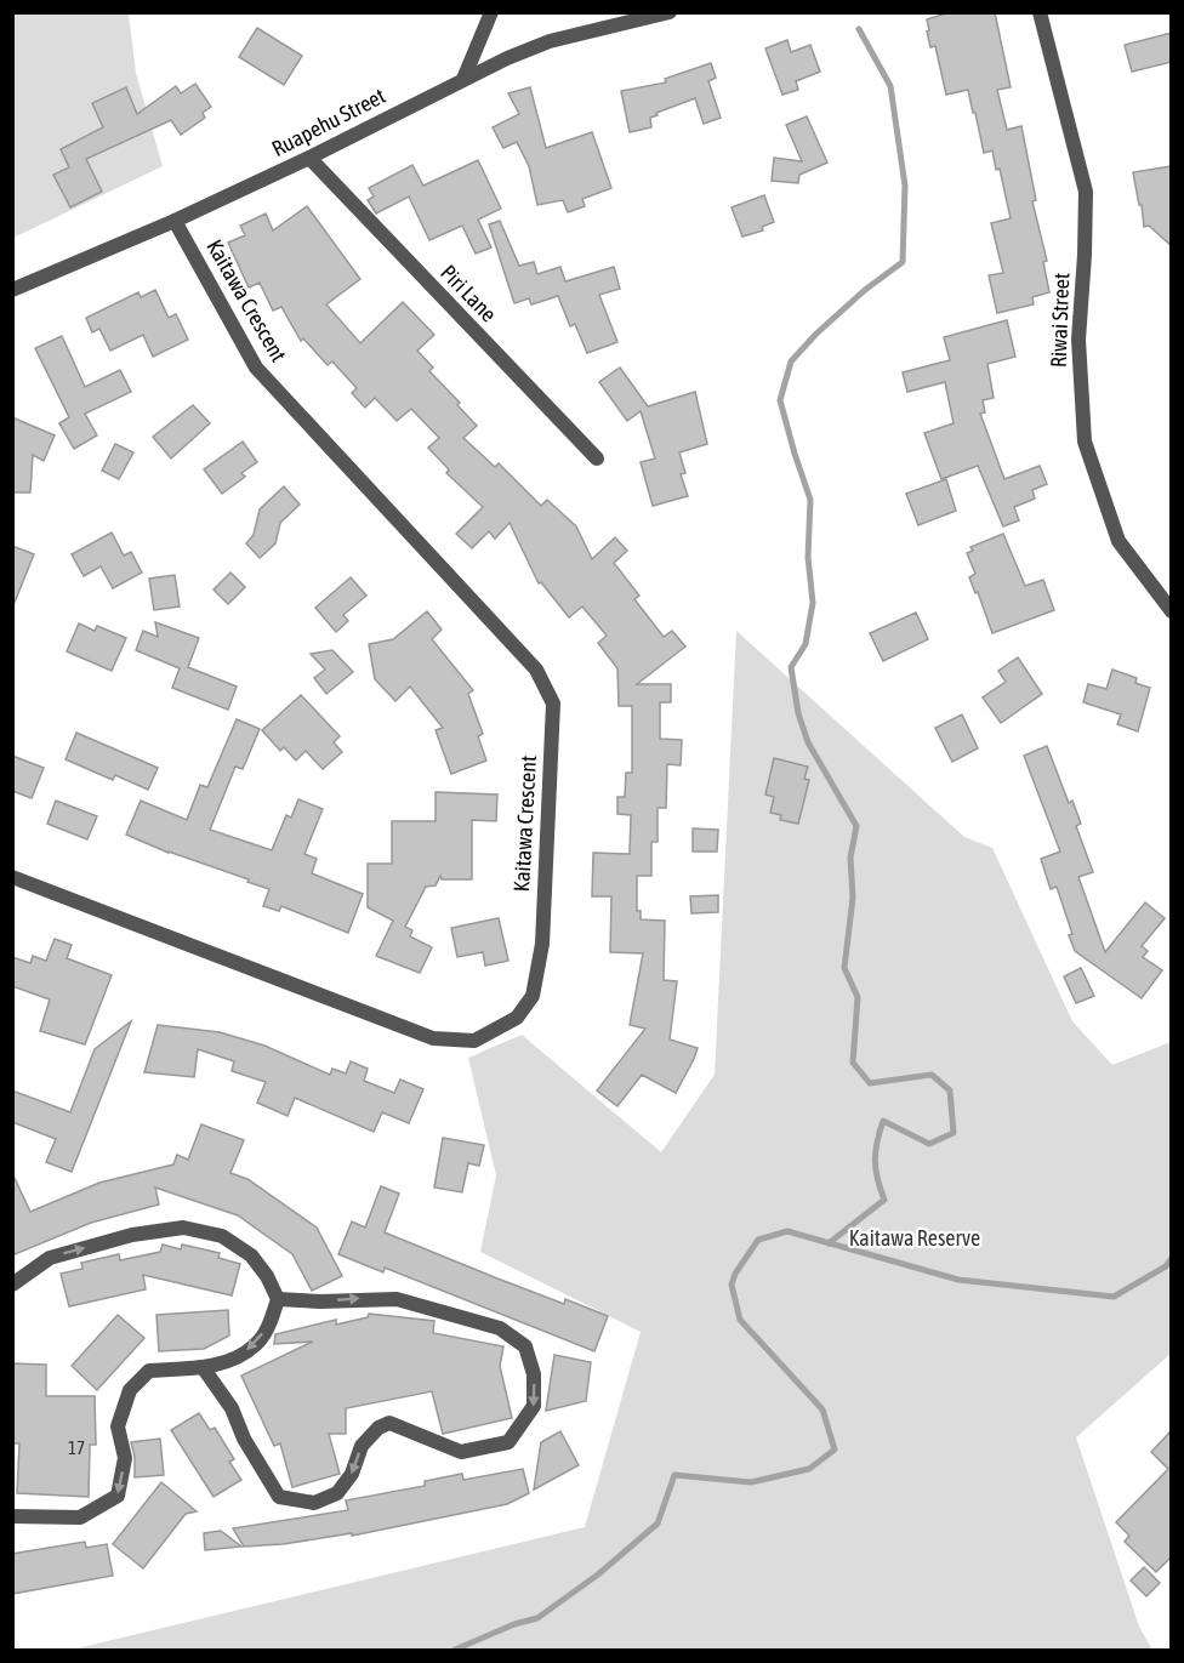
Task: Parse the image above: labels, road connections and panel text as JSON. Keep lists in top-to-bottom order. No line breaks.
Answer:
{"streets":{"street":["Ruapehu Street","Piri Lane","Kaitawa Crescent","Riwai Street"]},"crossings":[["Ruapehu Street","Piri Lane"],["Ruapehu Street","Kaitawa Crescent"]],"parks":["Kaitawa Reserve"],"house_numbers":["17"]}
